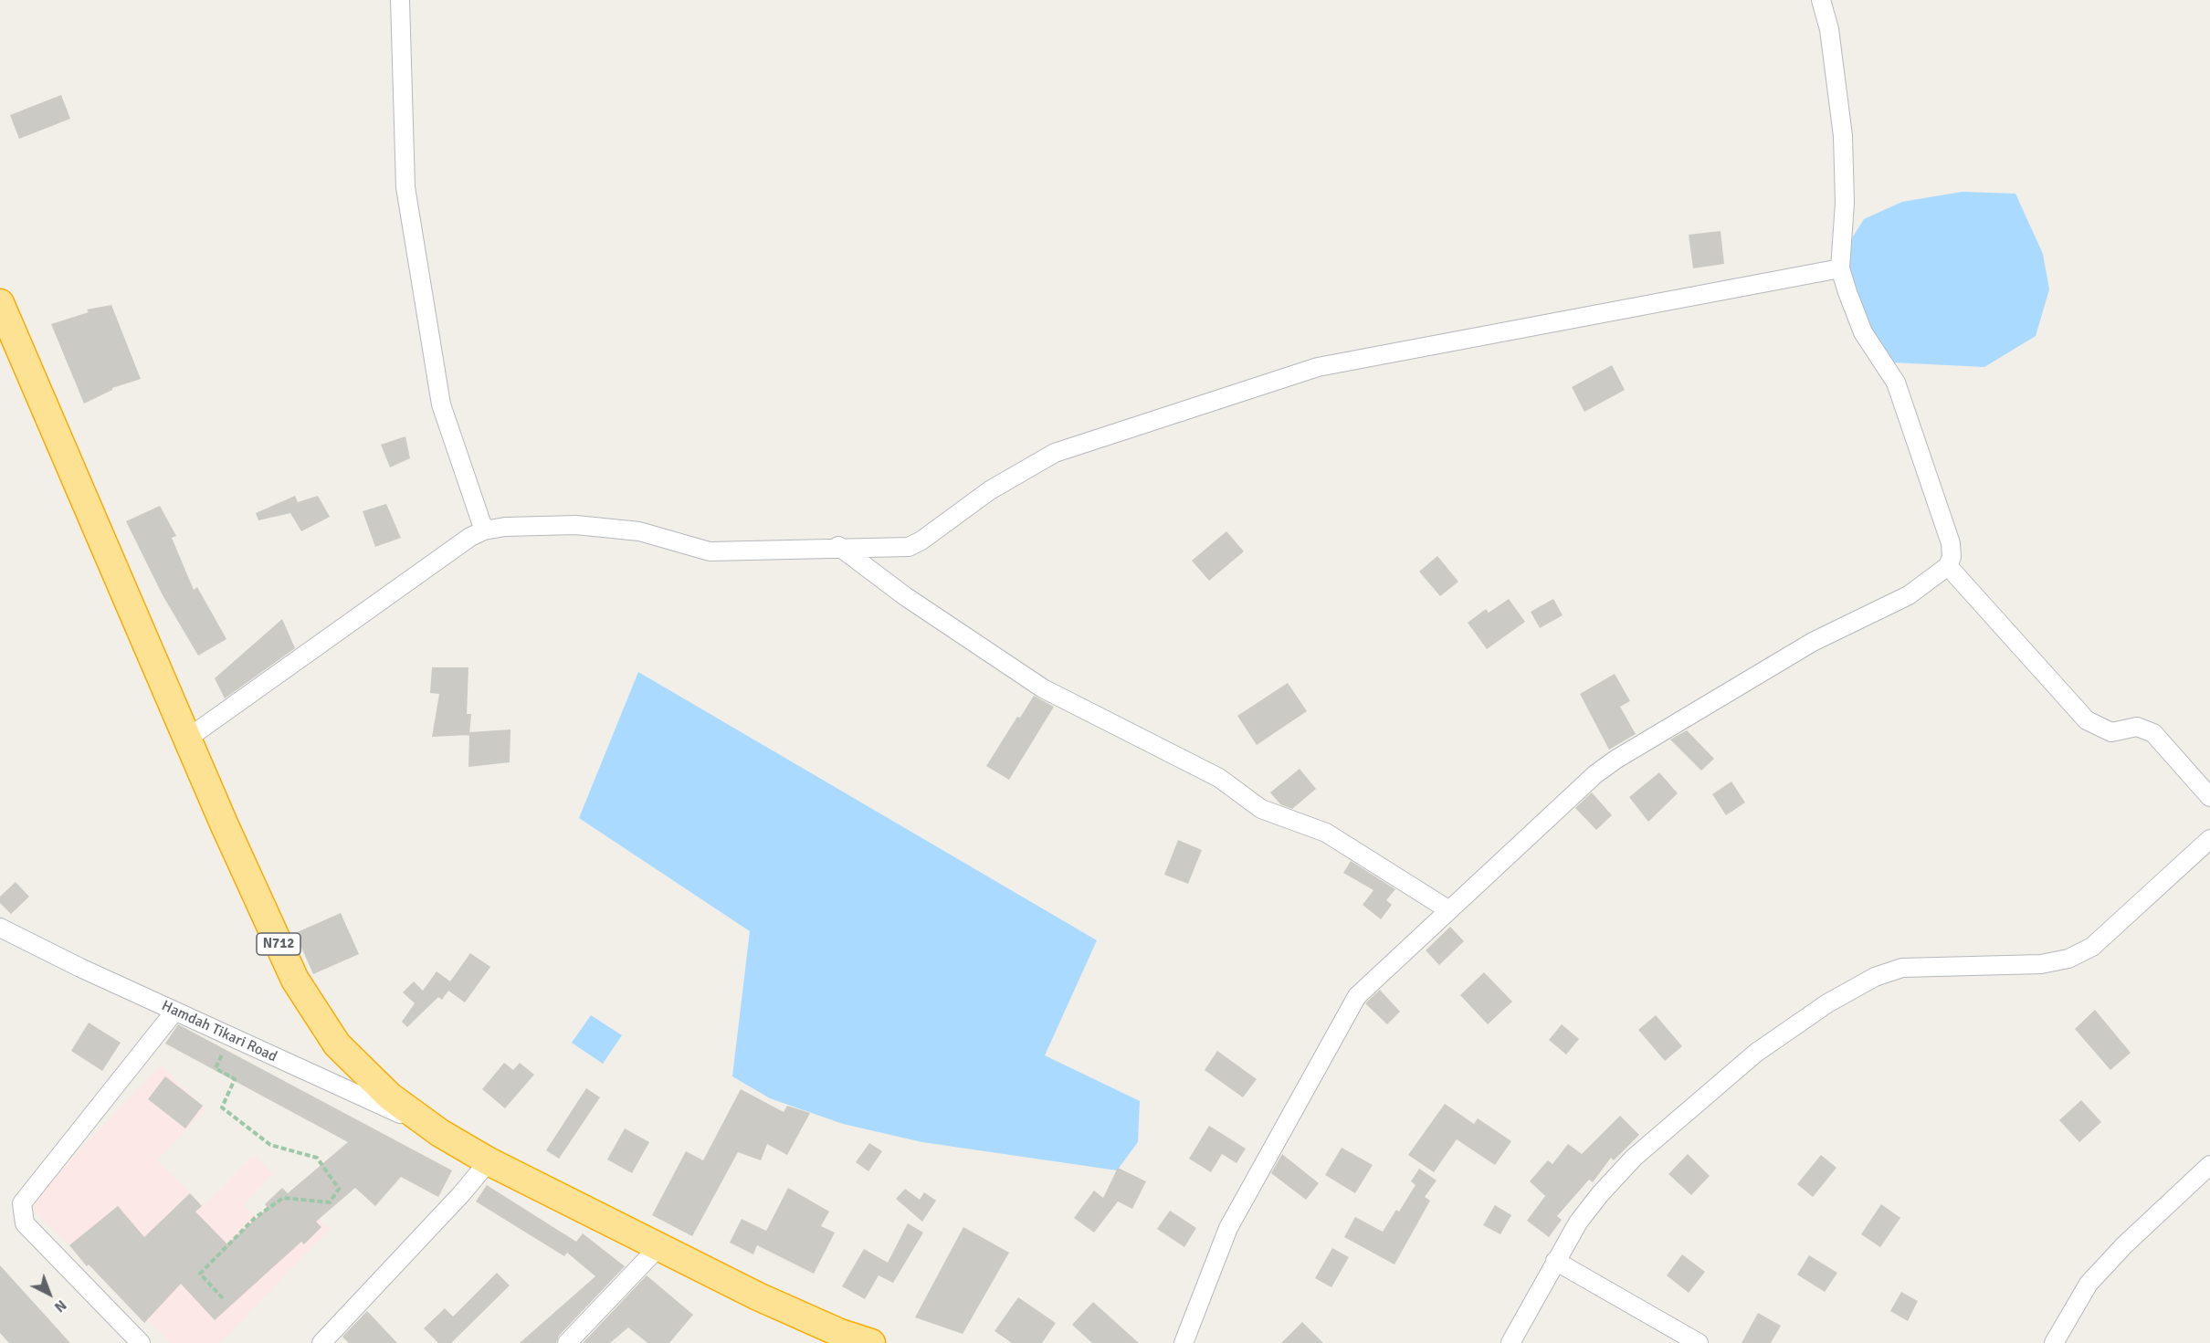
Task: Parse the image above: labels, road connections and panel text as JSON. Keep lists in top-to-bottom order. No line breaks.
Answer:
{"streets":{"highway":["N712"],"street":["Hamdah Tikari Road"]},"crossings":[["N712","Hamdah Tikari Road"]],"north":"bottom right"}
